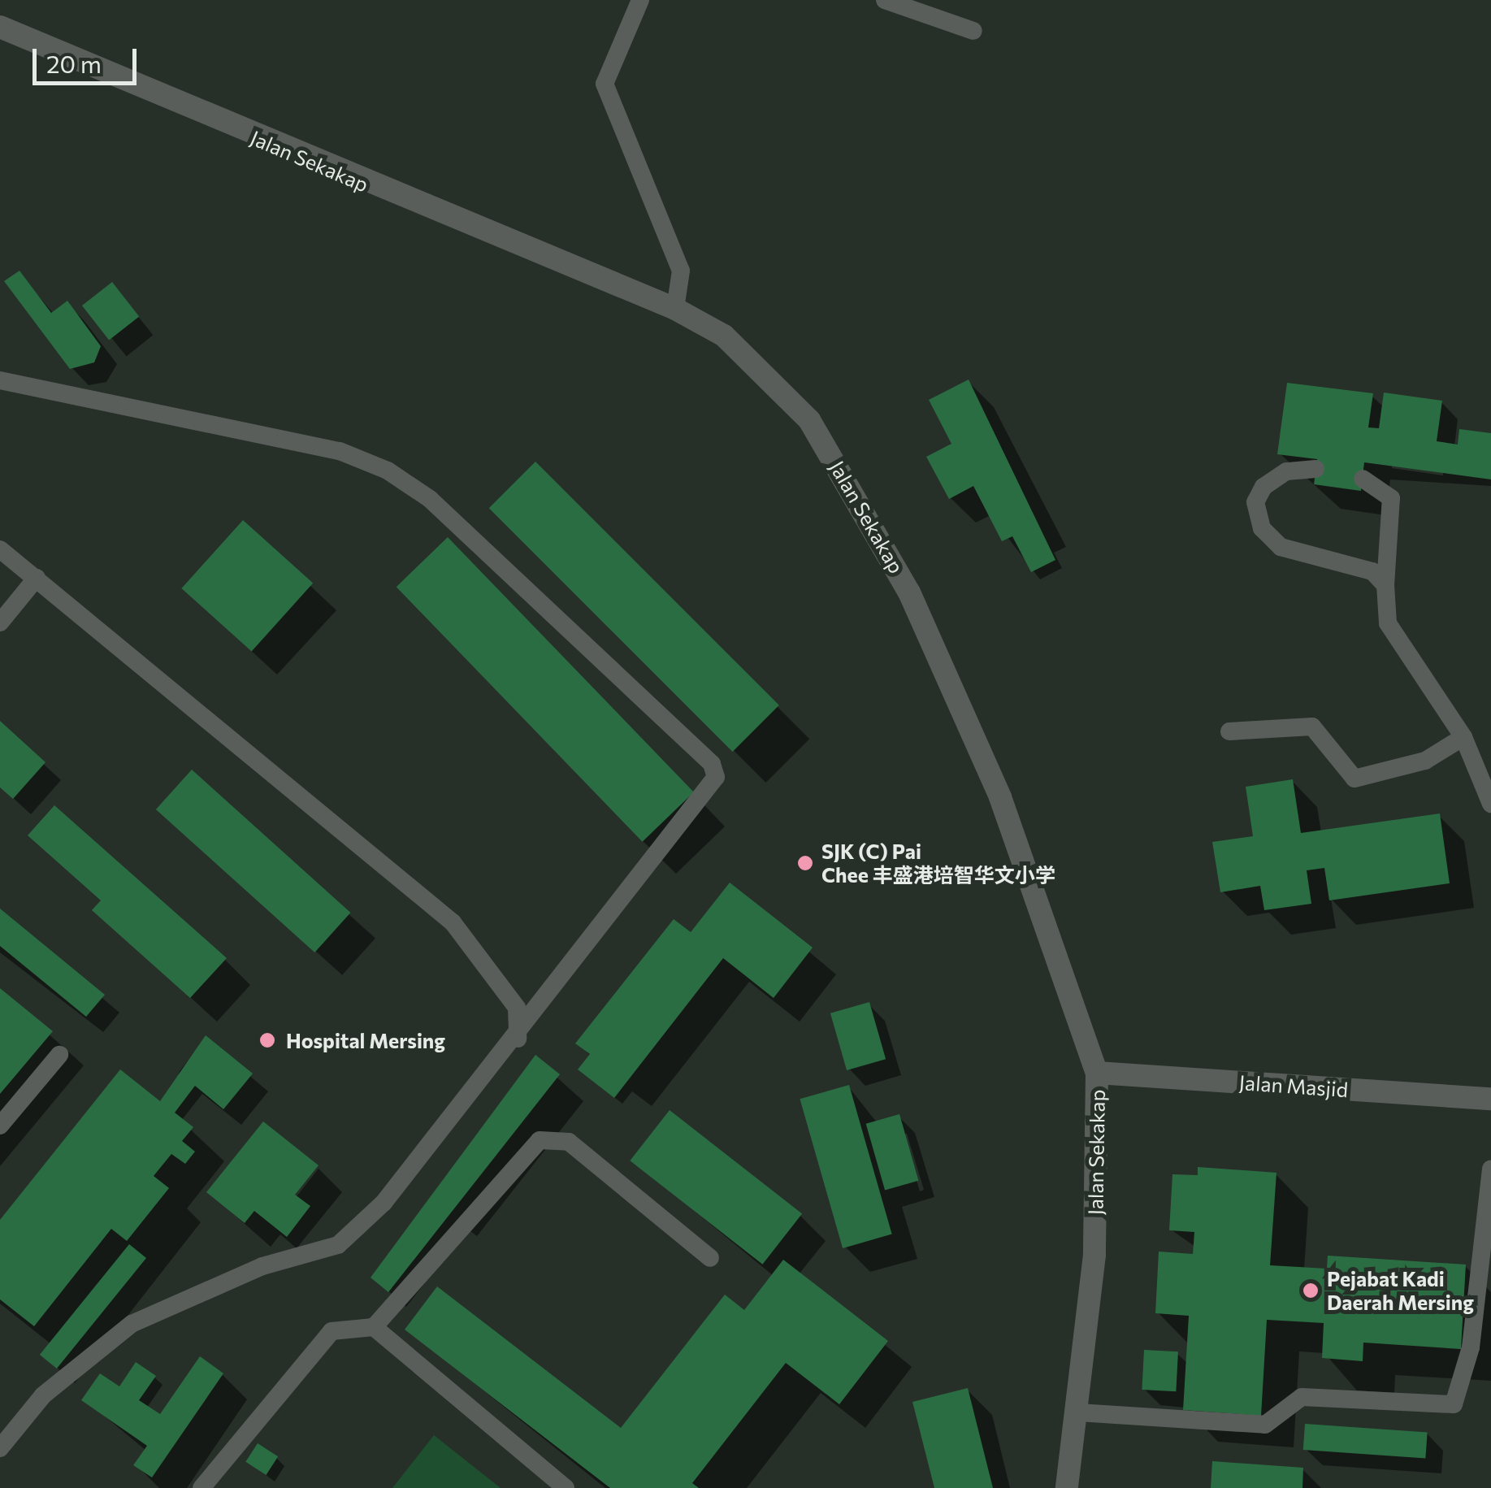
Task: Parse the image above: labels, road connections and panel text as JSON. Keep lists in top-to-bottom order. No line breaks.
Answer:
{"streets":{"street":["Jalan Sekakap","Jalan Masjid"]},"crossings":[["Jalan Sekakap","Jalan Masjid"]],"places":["SJK (C) Pai Chee 丰盛港培智华文小学","Hospital Mersing","Pejabat Kadi Daerah Mersing"],"scale_bar":"20 m"}
